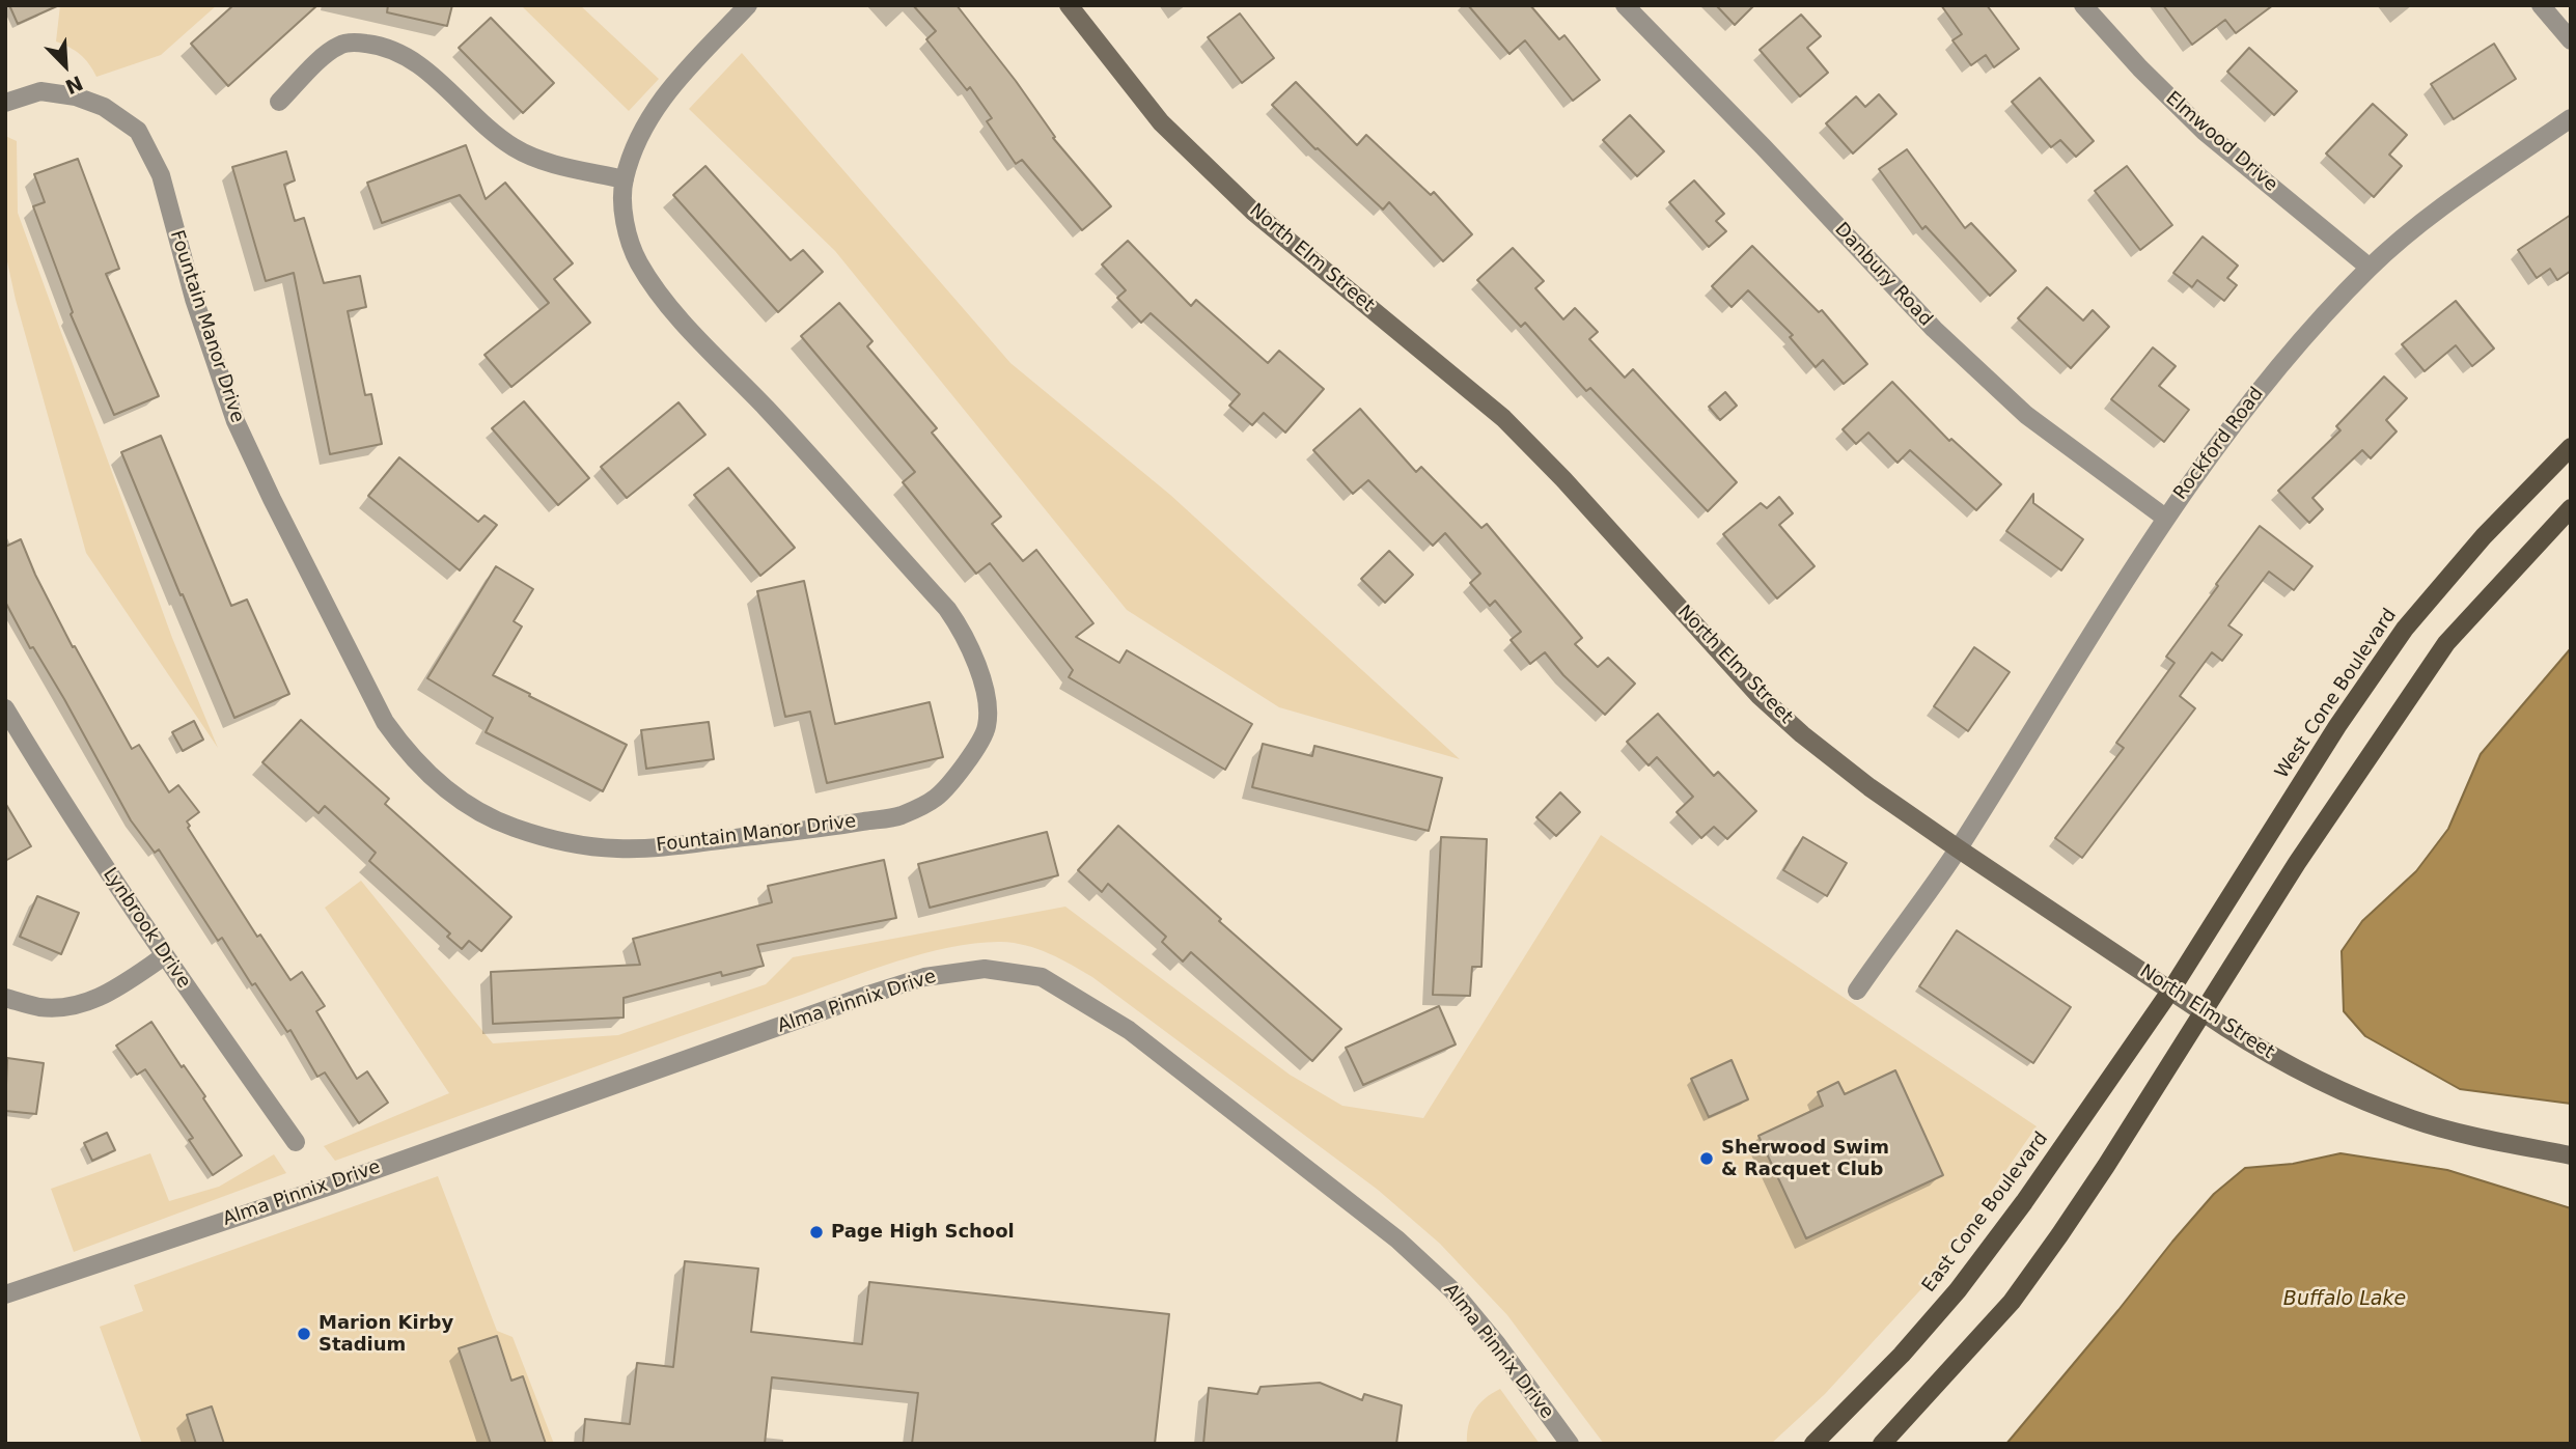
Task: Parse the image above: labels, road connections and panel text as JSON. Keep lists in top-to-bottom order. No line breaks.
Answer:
{"streets":{"main road":["North Elm Street","West Cone Boulevard","East Cone Boulevard"],"street":["Elmwood Drive","Danbury Road","Fountain Manor Drive","Rockford Road","Lynbrook Drive","Alma Pinnix Drive"]},"crossings":[["Elmwood Drive","Rockford Road"],["North Elm Street","Rockford Road"],["North Elm Street","West Cone Boulevard"],["North Elm Street","East Cone Boulevard"],["Danbury Road","Rockford Road"],["West Cone Boulevard","East Cone Boulevard"]],"water":["Buffalo Lake"],"places":["Sherwood Swim & Racquet Club","Page High School","Marion Kirby Stadium"],"north":"bottom right"}
